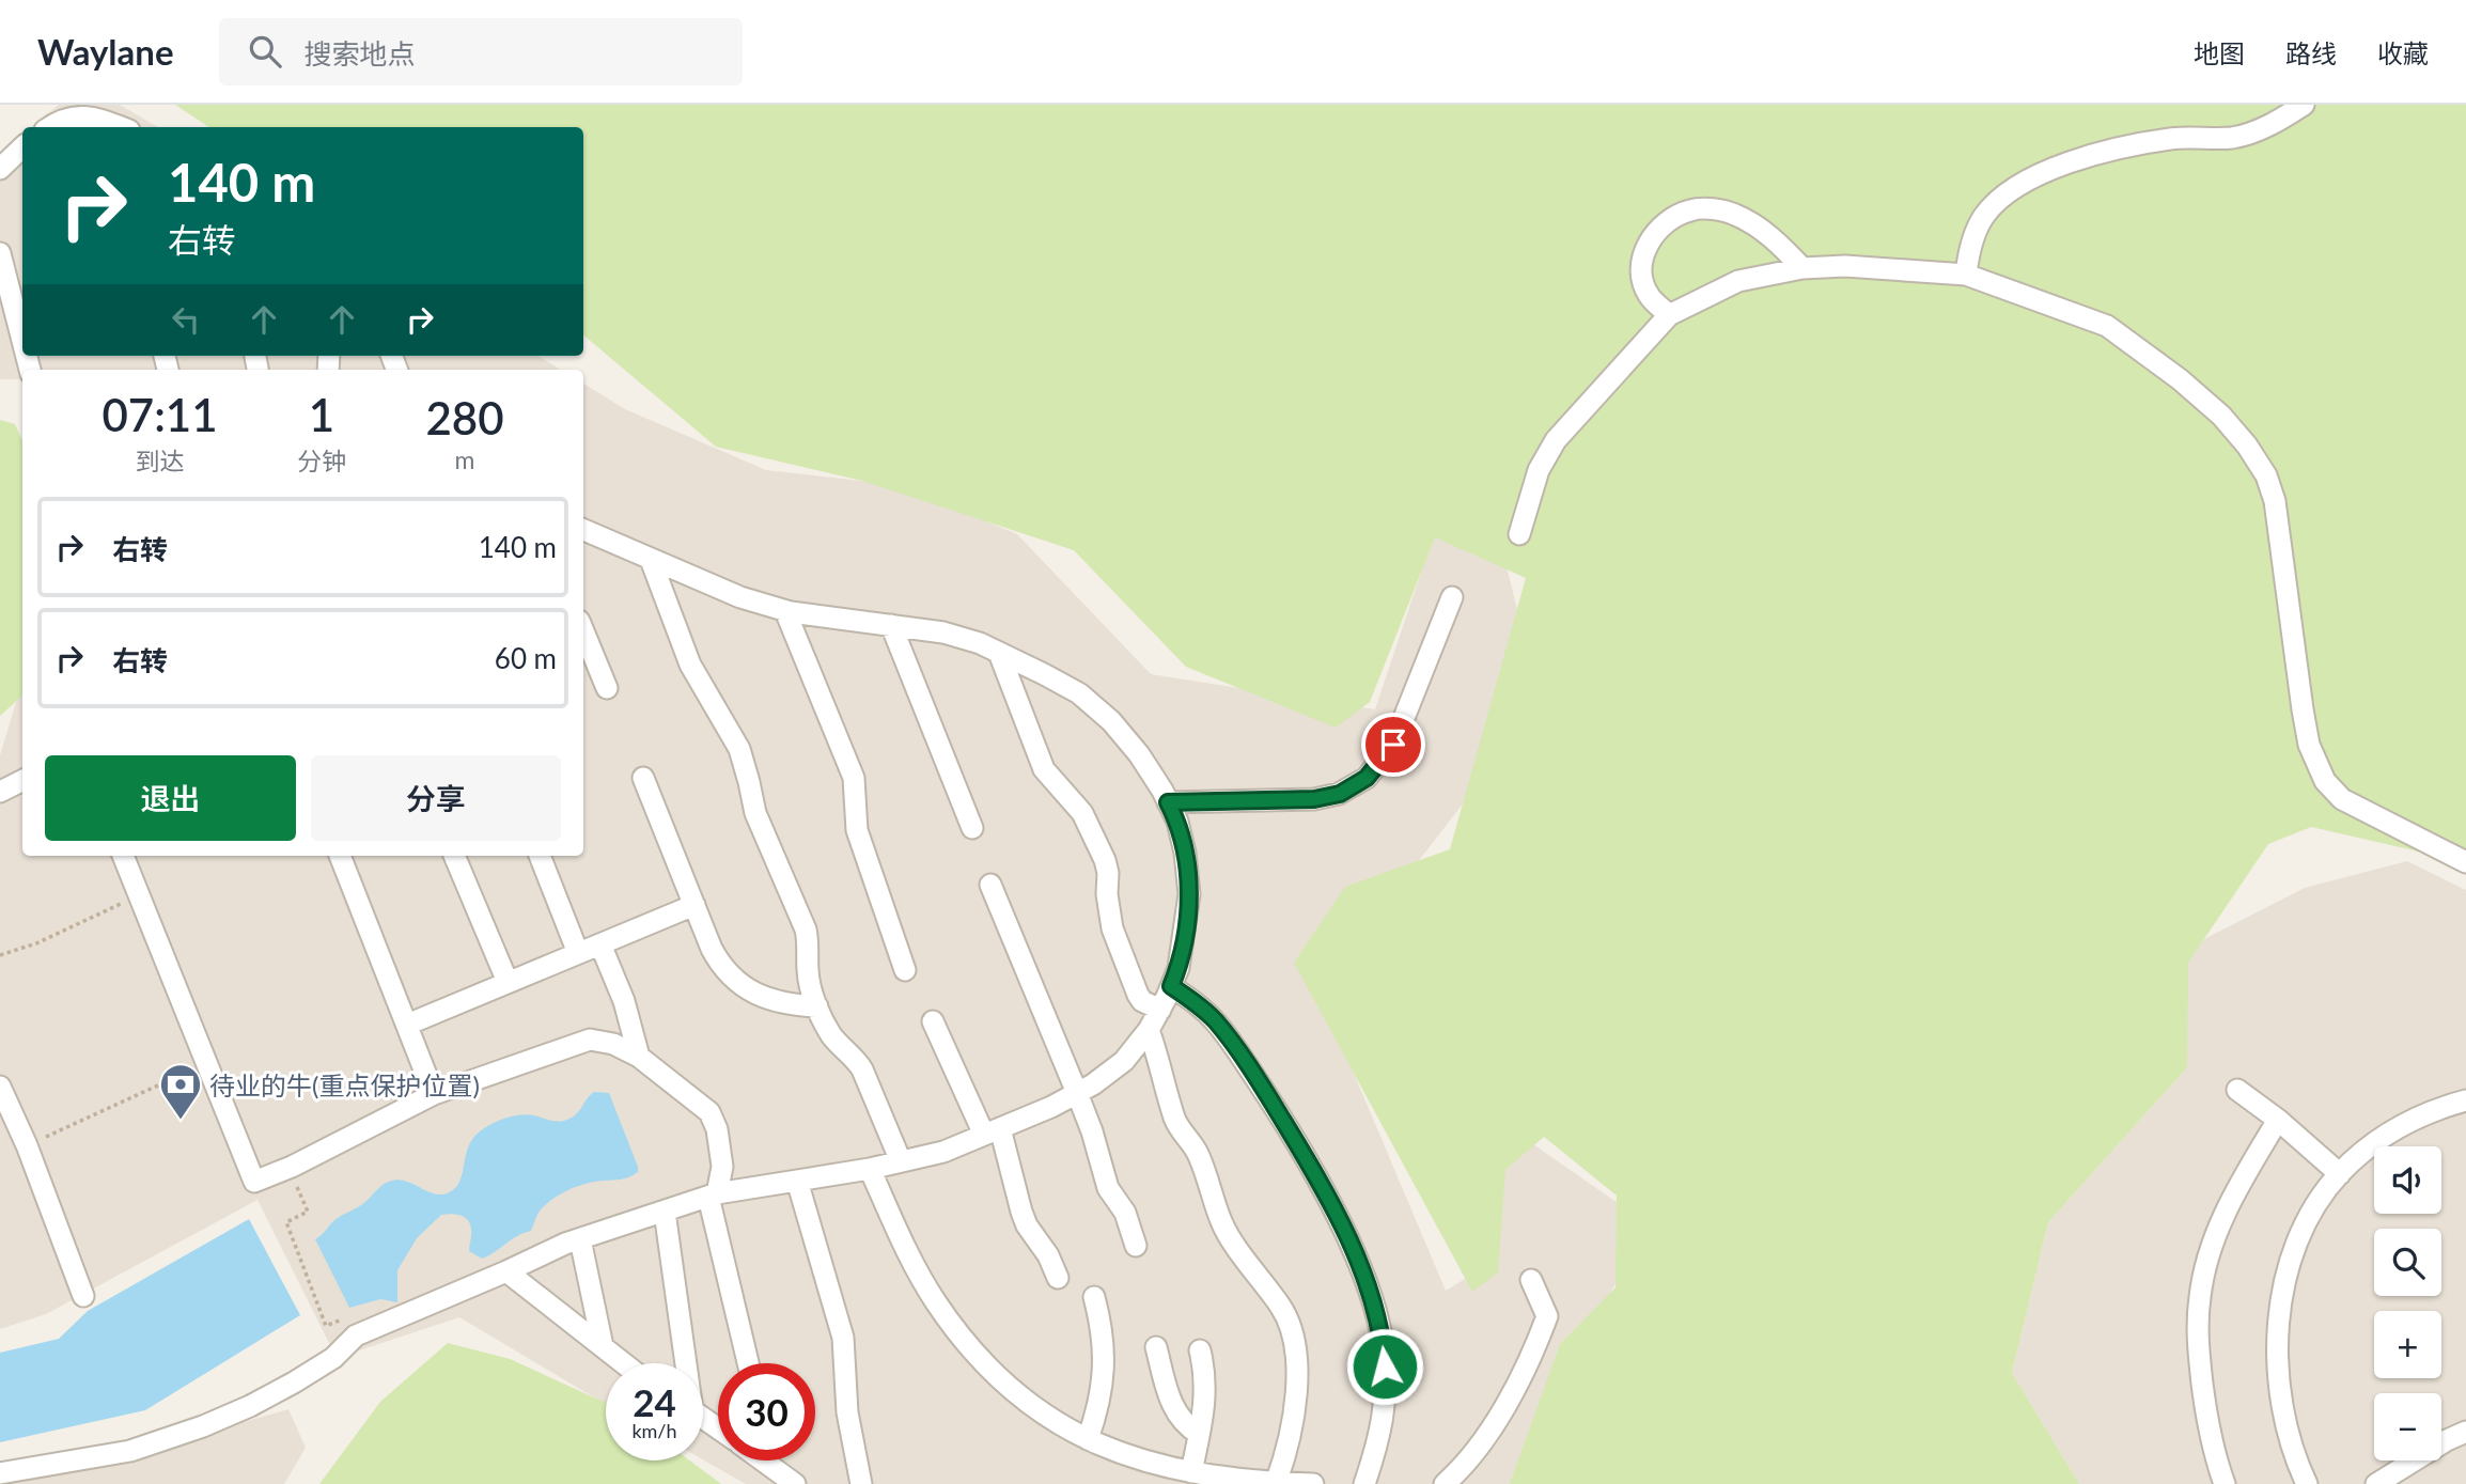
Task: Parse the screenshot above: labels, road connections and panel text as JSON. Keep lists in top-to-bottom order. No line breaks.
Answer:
{"places":{"bank":["待业的牛(重点保护位置)"]},"page":{"header":"Waylane","search":"搜索地点","nav":["地图","路线","收藏"],"turn":["140 m","右转"],"eta":["07:11","到达","1","分钟","280","m"],"list":[{"name":"右转","value":"140 m"},{"name":"右转","value":"60 m"}],"buttons":["退出","分享"],"map_buttons":["+","−"],"speed":"24 km/h","limit":"30"}}
